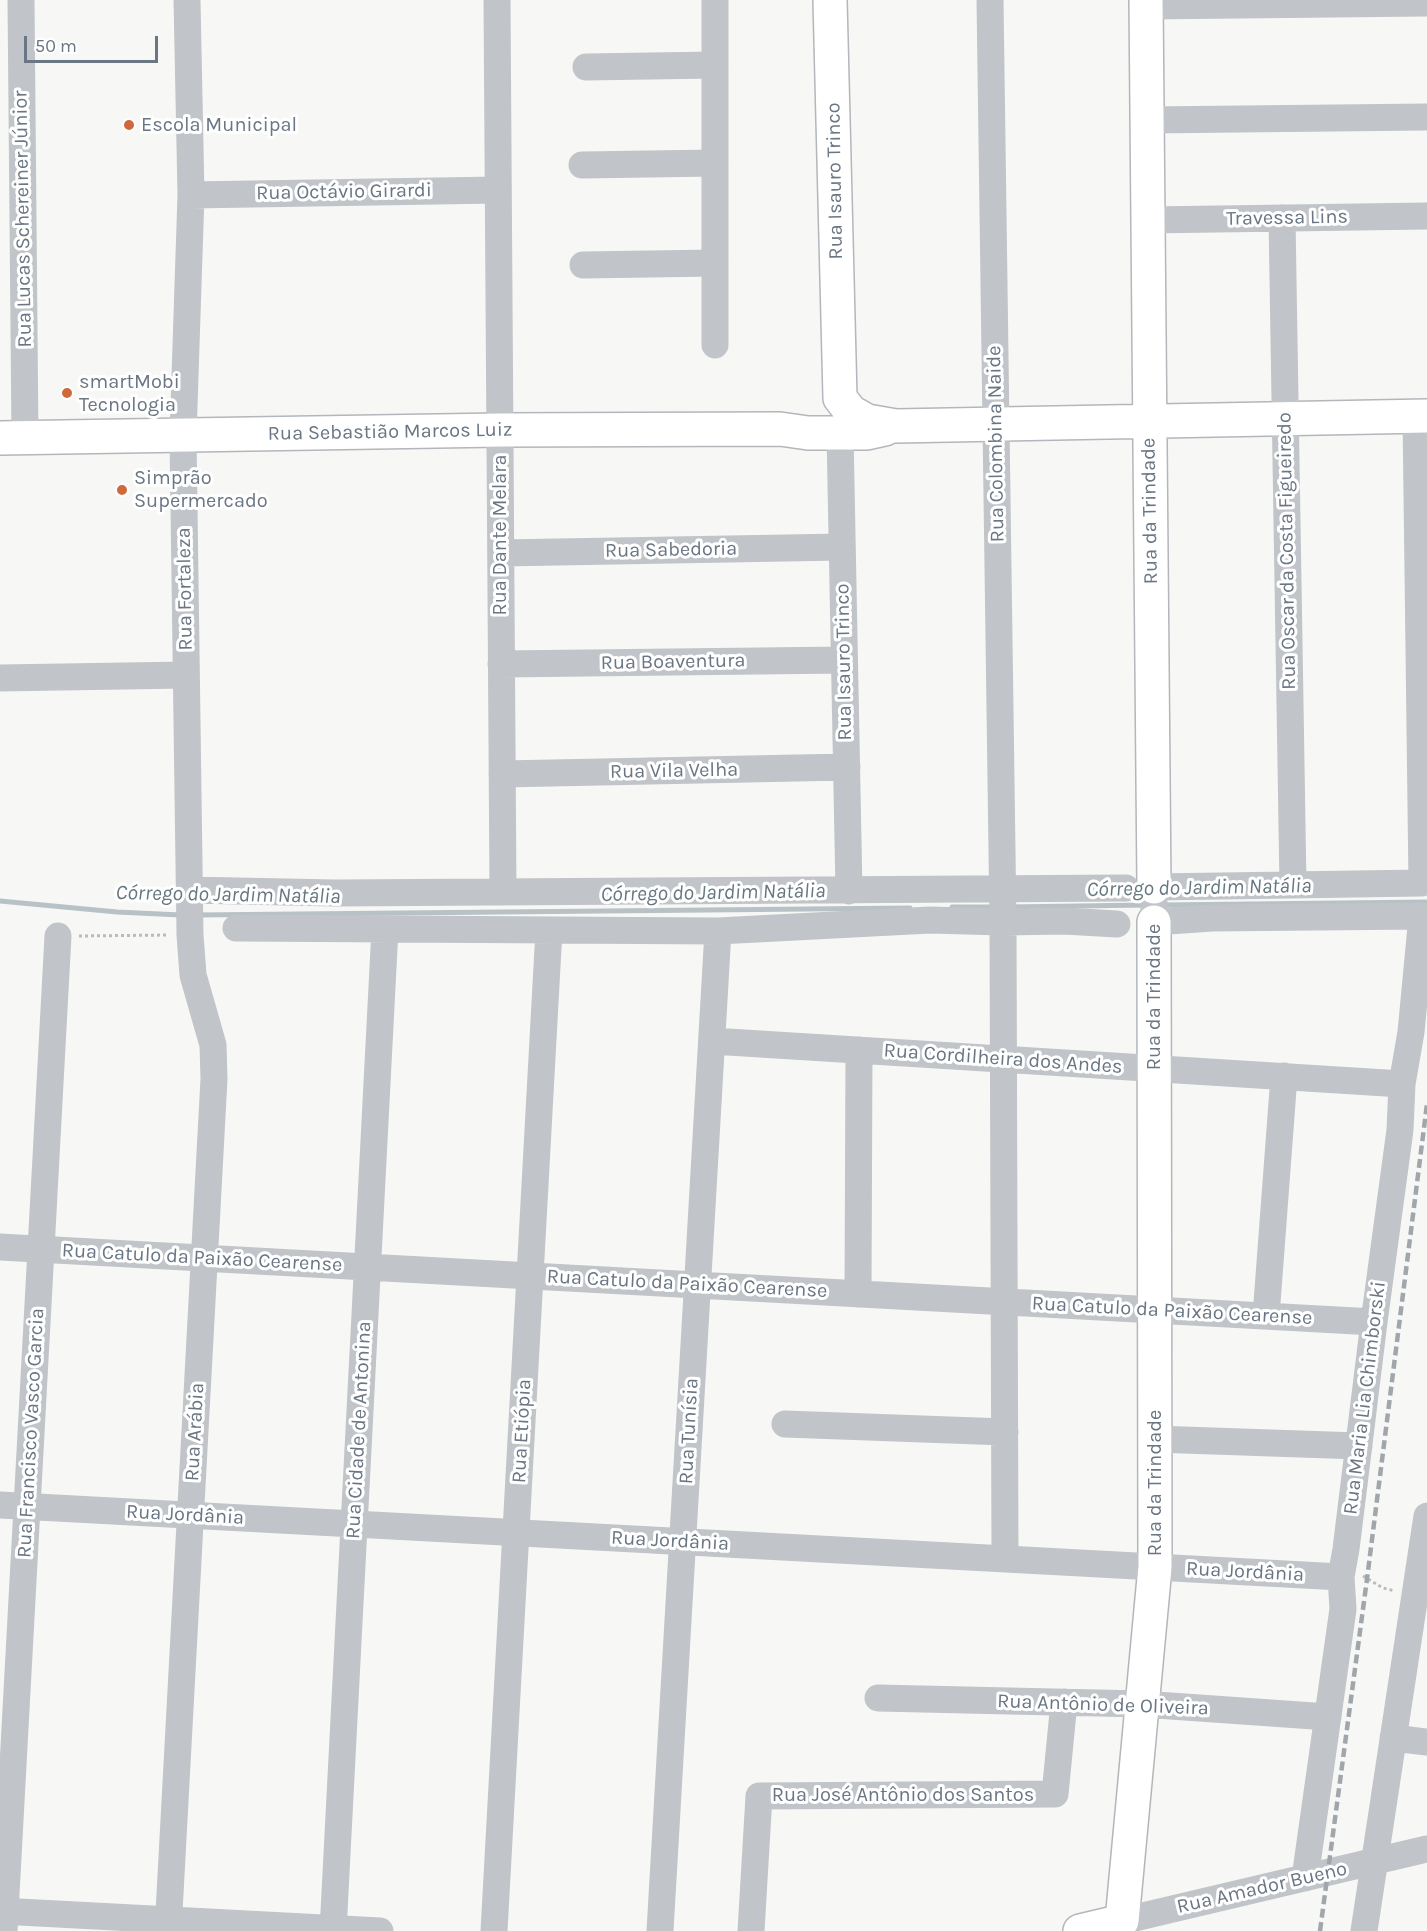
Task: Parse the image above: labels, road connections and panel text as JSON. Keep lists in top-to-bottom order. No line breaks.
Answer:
{"streets":{"main road":["Rua Isauro Trinco","Rua Sebastião Marcos Luiz","Rua da Trindade"],"street":["Rua Octávio Girardi","Travessa Lins","Rua Lucas Schereiner Júnior","Rua Colombina Naide","Rua Dante Melara","Rua Sabedoria","Rua Oscar da Costa Figueiredo","Rua Fortaleza","Rua Boaventura","Rua Vila Velha","Rua Cordilheira dos Andes","Rua Catulo da Paixão Cearense","Rua Maria Lia Chimborski","Rua Cidade de Antonina","Rua Etiópia","Rua Tunísia","Rua Arábia","Rua Francisco Vasco Garcia","Rua Jordânia","Rua Antônio de Oliveira","Rua José Antônio dos Santos","Rua Amador Bueno"]},"crossings":[["Rua Isauro Trinco","Rua Sebastião Marcos Luiz"],["Rua Isauro Trinco","Rua Sabedoria"],["Rua Isauro Trinco","Rua Boaventura"],["Rua Isauro Trinco","Rua Vila Velha"],["Rua Octávio Girardi","Rua Dante Melara"],["Rua Octávio Girardi","Rua Fortaleza"],["Travessa Lins","Rua da Trindade"],["Travessa Lins","Rua Oscar da Costa Figueiredo"],["Rua Lucas Schereiner Júnior","Rua Sebastião Marcos Luiz"],["Rua Sebastião Marcos Luiz","Rua Colombina Naide"],["Rua Sebastião Marcos Luiz","Rua da Trindade"],["Rua Sebastião Marcos Luiz","Rua Dante Melara"],["Rua Sebastião Marcos Luiz","Rua Oscar da Costa Figueiredo"],["Rua Sebastião Marcos Luiz","Rua Fortaleza"],["Rua Colombina Naide","Rua Cordilheira dos Andes"],["Rua Colombina Naide","Rua Catulo da Paixão Cearense"],["Rua Colombina Naide","Rua Jordânia"],["Rua da Trindade","Rua Cordilheira dos Andes"],["Rua da Trindade","Rua Catulo da Paixão Cearense"],["Rua da Trindade","Rua Maria Lia Chimborski"],["Rua da Trindade","Rua Jordânia"],["Rua da Trindade","Rua Antônio de Oliveira"],["Rua da Trindade","Rua Amador Bueno"],["Rua Dante Melara","Rua Sabedoria"],["Rua Dante Melara","Rua Boaventura"],["Rua Dante Melara","Rua Vila Velha"],["Rua Fortaleza","Rua Arábia"],["Rua Cordilheira dos Andes","Rua Maria Lia Chimborski"],["Rua Cordilheira dos Andes","Rua Tunísia"],["Rua Catulo da Paixão Cearense","Rua Maria Lia Chimborski"],["Rua Catulo da Paixão Cearense","Rua Cidade de Antonina"],["Rua Catulo da Paixão Cearense","Rua Etiópia"],["Rua Catulo da Paixão Cearense","Rua Tunísia"],["Rua Catulo da Paixão Cearense","Rua Arábia"],["Rua Catulo da Paixão Cearense","Rua Francisco Vasco Garcia"],["Rua Maria Lia Chimborski","Rua Jordânia"],["Rua Maria Lia Chimborski","Rua Antônio de Oliveira"],["Rua Maria Lia Chimborski","Rua Amador Bueno"],["Rua Cidade de Antonina","Rua Jordânia"],["Rua Etiópia","Rua Jordânia"],["Rua Tunísia","Rua Jordânia"],["Rua Arábia","Rua Jordânia"],["Rua Francisco Vasco Garcia","Rua Jordânia"],["Rua Antônio de Oliveira","Rua José Antônio dos Santos"]],"water":["Córrego do Jardim Natália"],"places":["Escola Municipal","smartMobi Tecnologia","Simprão Supermercado"],"scale_bar":"50 m"}
